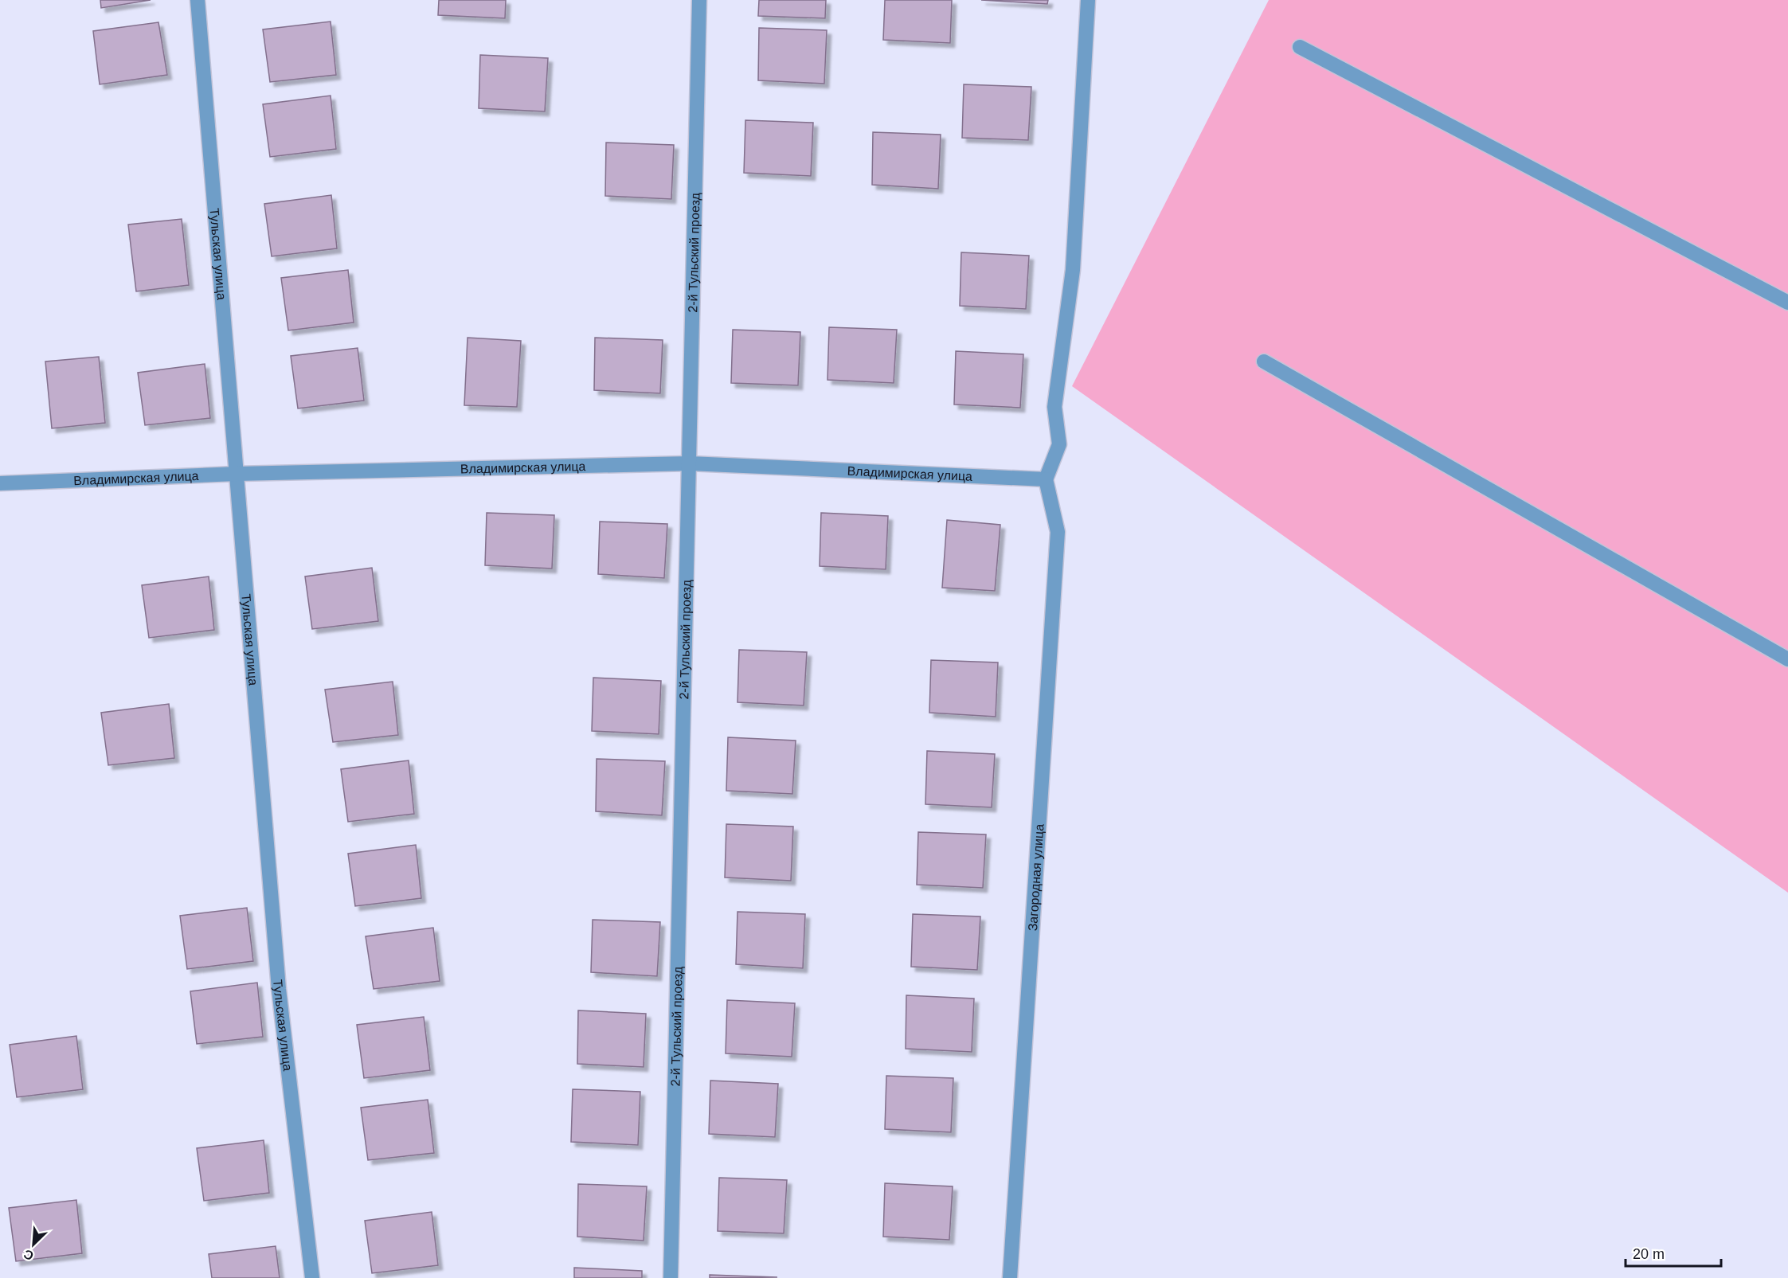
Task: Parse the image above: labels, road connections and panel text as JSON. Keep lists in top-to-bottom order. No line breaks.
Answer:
{"streets":{"street":["2-й Тульский проезд","Тульская улица","Владимирская улица","Загородная улица"]},"crossings":[["2-й Тульский проезд","Владимирская улица"],["Тульская улица","Владимирская улица"],["Владимирская улица","Загородная улица"]],"scale_bar":"20 m","north":"bottom left"}
